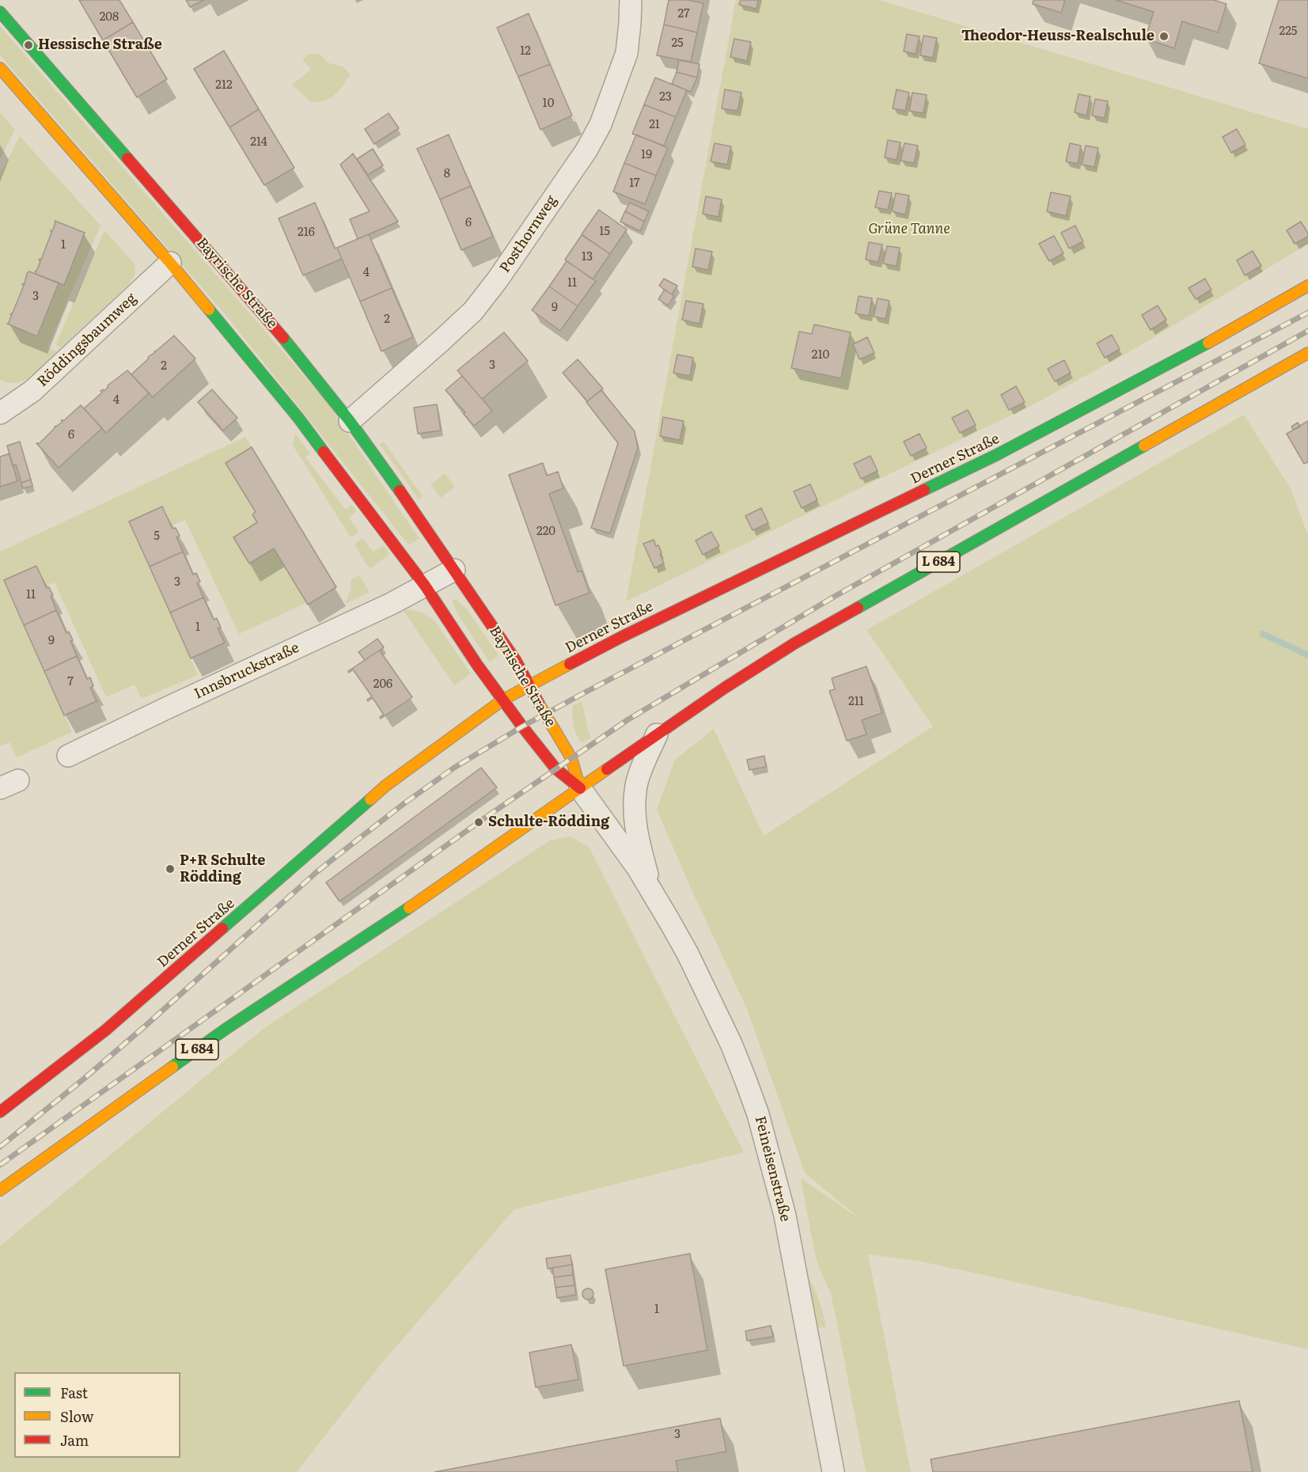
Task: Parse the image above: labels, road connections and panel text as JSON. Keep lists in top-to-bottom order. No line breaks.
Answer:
{"streets":{"main road":["Bayrische Straße","Derner Straße","L 684","Feineisenstraße"],"street":["Posthornweg","Röddingsbaumweg","Innsbruckstraße"]},"crossings":[["Posthornweg","Bayrische Straße"],["Bayrische Straße","Röddingsbaumweg"],["Bayrische Straße","Derner Straße"],["Bayrische Straße","L 684"],["Bayrische Straße","Innsbruckstraße"],["Bayrische Straße","Feineisenstraße"],["Derner Straße","Feineisenstraße"],["L 684","Feineisenstraße"]],"parks":["Grüne Tanne"],"places":["Theodor-Heuss-Realschule","Hessische Straße","Schulte-Rödding","P+R Schulte Rödding"],"house_numbers":["27","208","225","25","12","212","23","10","21","214","19","8","17","6","15","216","1","13","4","11","3","9","2","210","3","2","4","6","220","5","3","11","1","9","7","206","211","1","3"],"legend":["Fast","Slow","Jam"]}
